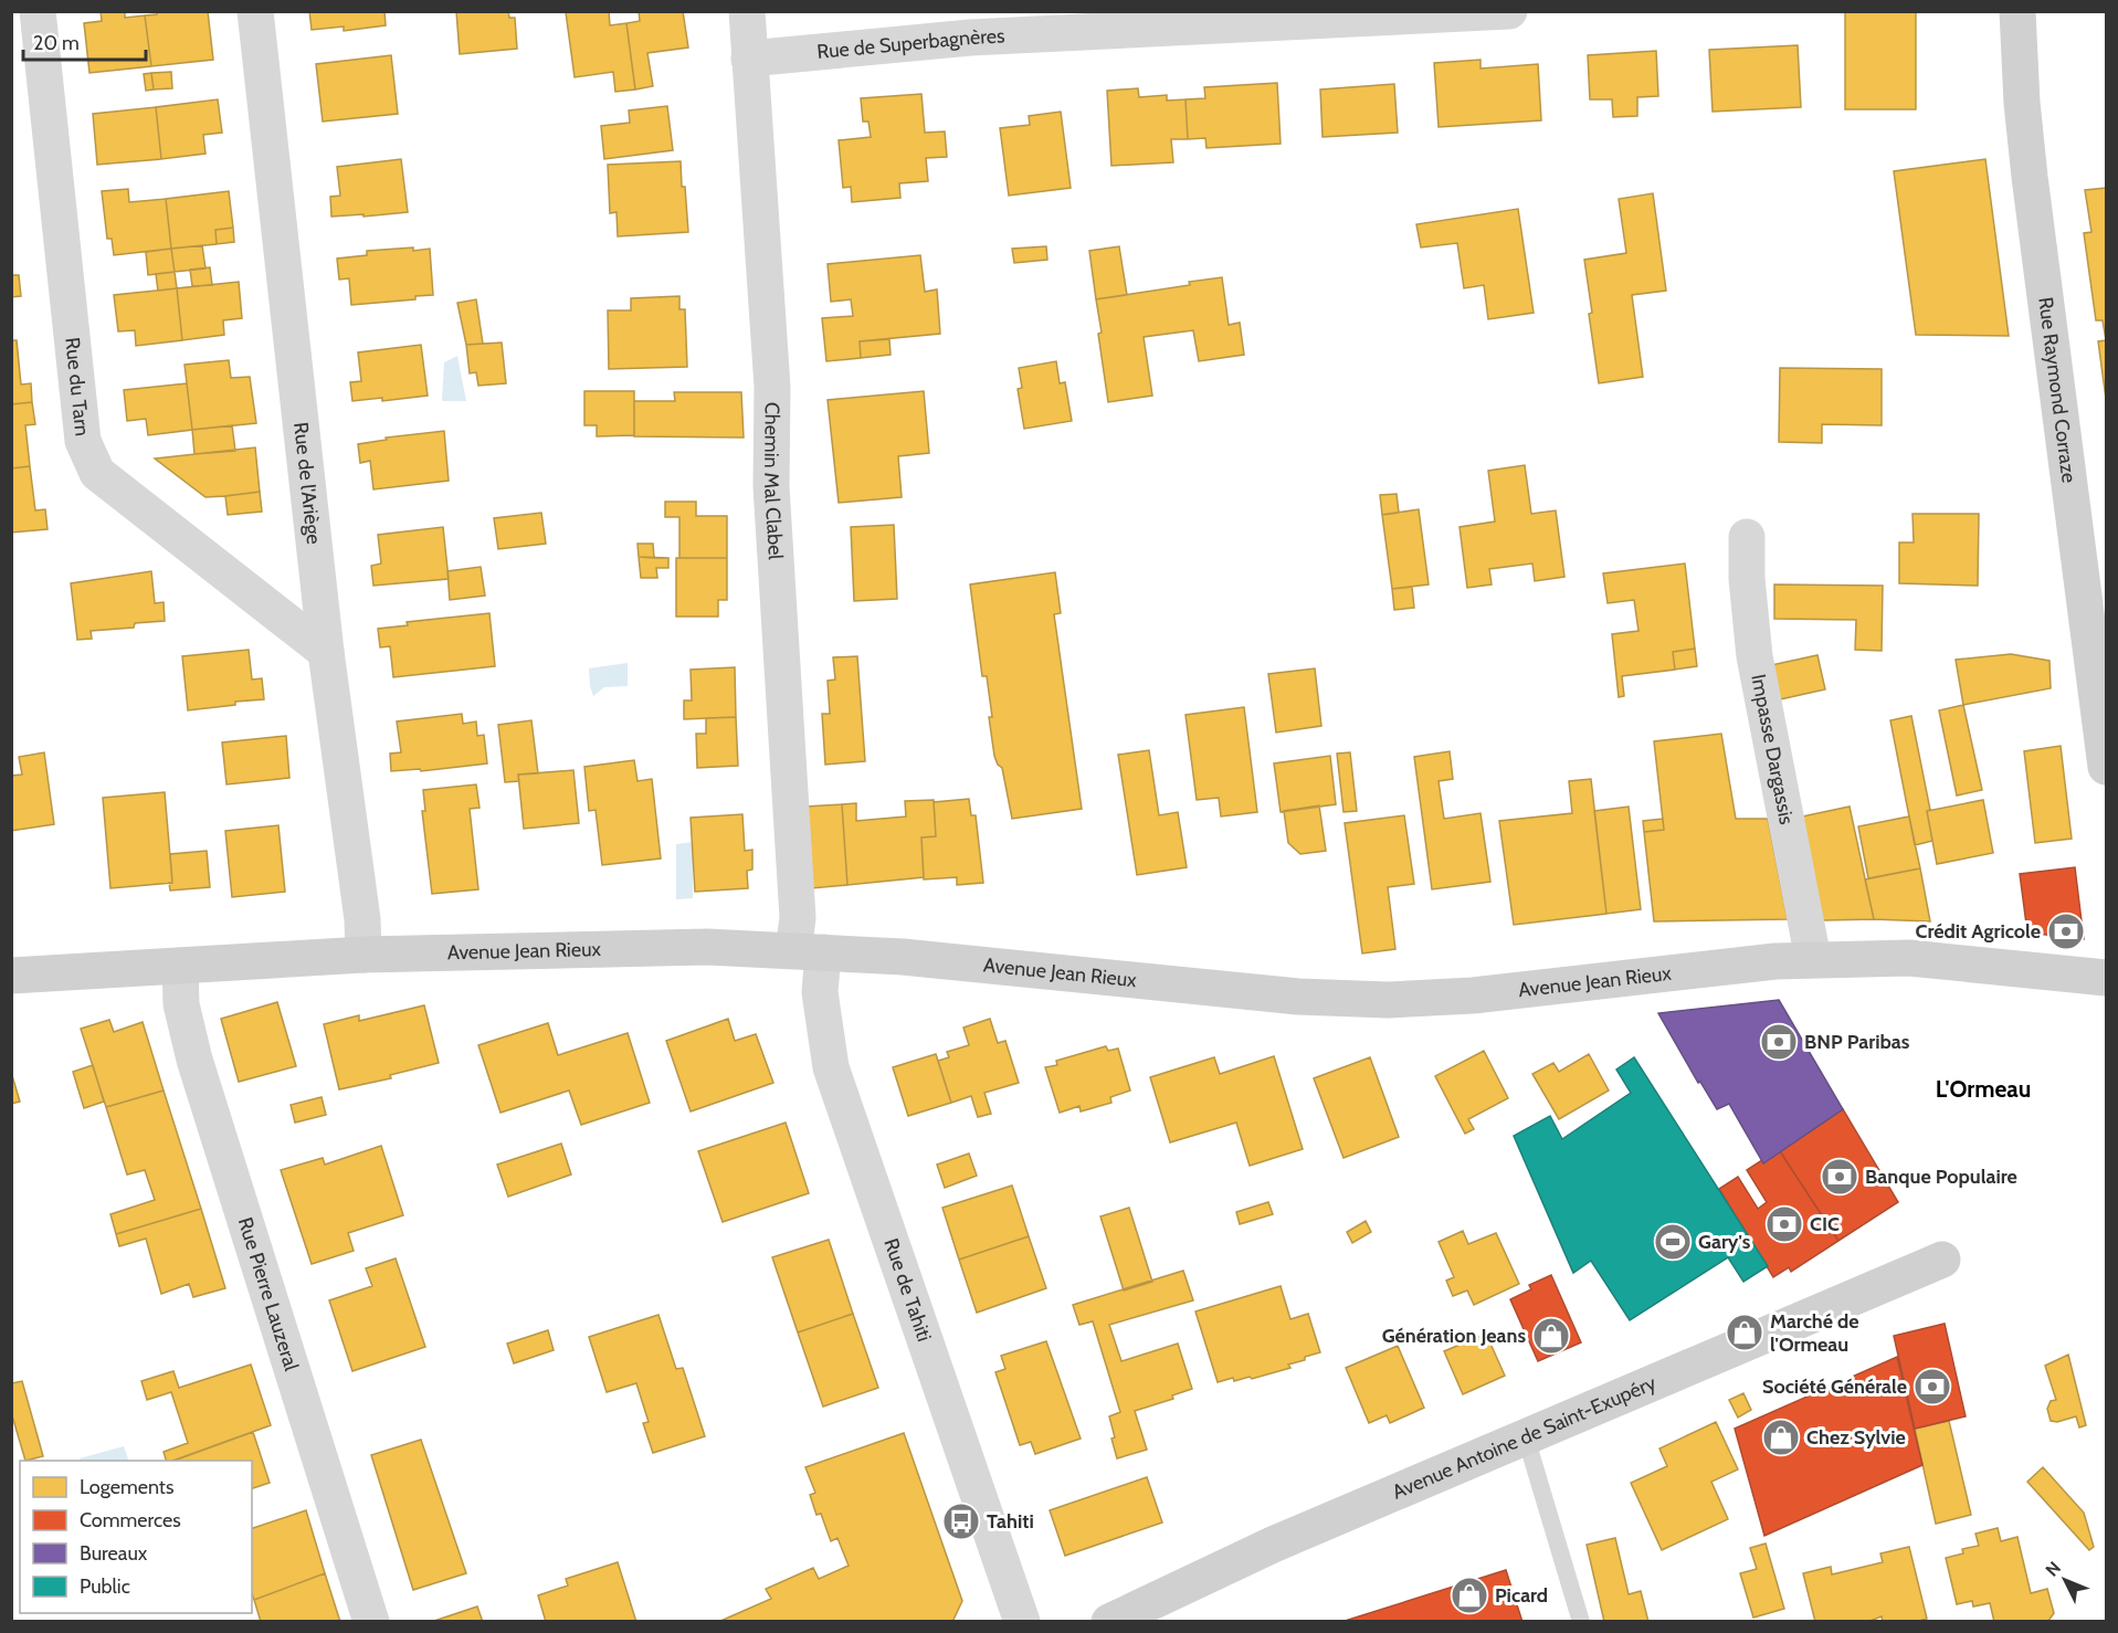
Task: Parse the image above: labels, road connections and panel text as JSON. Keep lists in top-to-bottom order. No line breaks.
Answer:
{"streets":{"main road":["Rue Raymond Corraze","Avenue Jean Rieux","Avenue Antoine de Saint-Exupéry"],"street":["Rue de Superbagnères","Rue du Tarn","Chemin Mal Clabel","Rue de l'Ariège","Impasse Dargassis","Rue de Tahiti","Rue Pierre Lauzeral"]},"crossings":[["Rue de Superbagnères","Chemin Mal Clabel"],["Rue du Tarn","Rue de l'Ariège"],["Chemin Mal Clabel","Avenue Jean Rieux"],["Chemin Mal Clabel","Rue de Tahiti"],["Rue de l'Ariège","Avenue Jean Rieux"],["Impasse Dargassis","Avenue Jean Rieux"],["Avenue Jean Rieux","Rue de Tahiti"],["Avenue Jean Rieux","Rue Pierre Lauzeral"]],"districts":["L'Ormeau"],"places":{"bank":["Crédit Agricole","BNP Paribas","Banque Populaire","CIC","Société Générale"],"sports":["Gary's"],"shop":["Marché de l'Ormeau","Génération Jeans","Chez Sylvie","Picard"],"bus stop":["Tahiti"]},"legend":["Logements","Commerces","Bureaux","Public"],"scale_bar":"20 m","north":"top left"}
